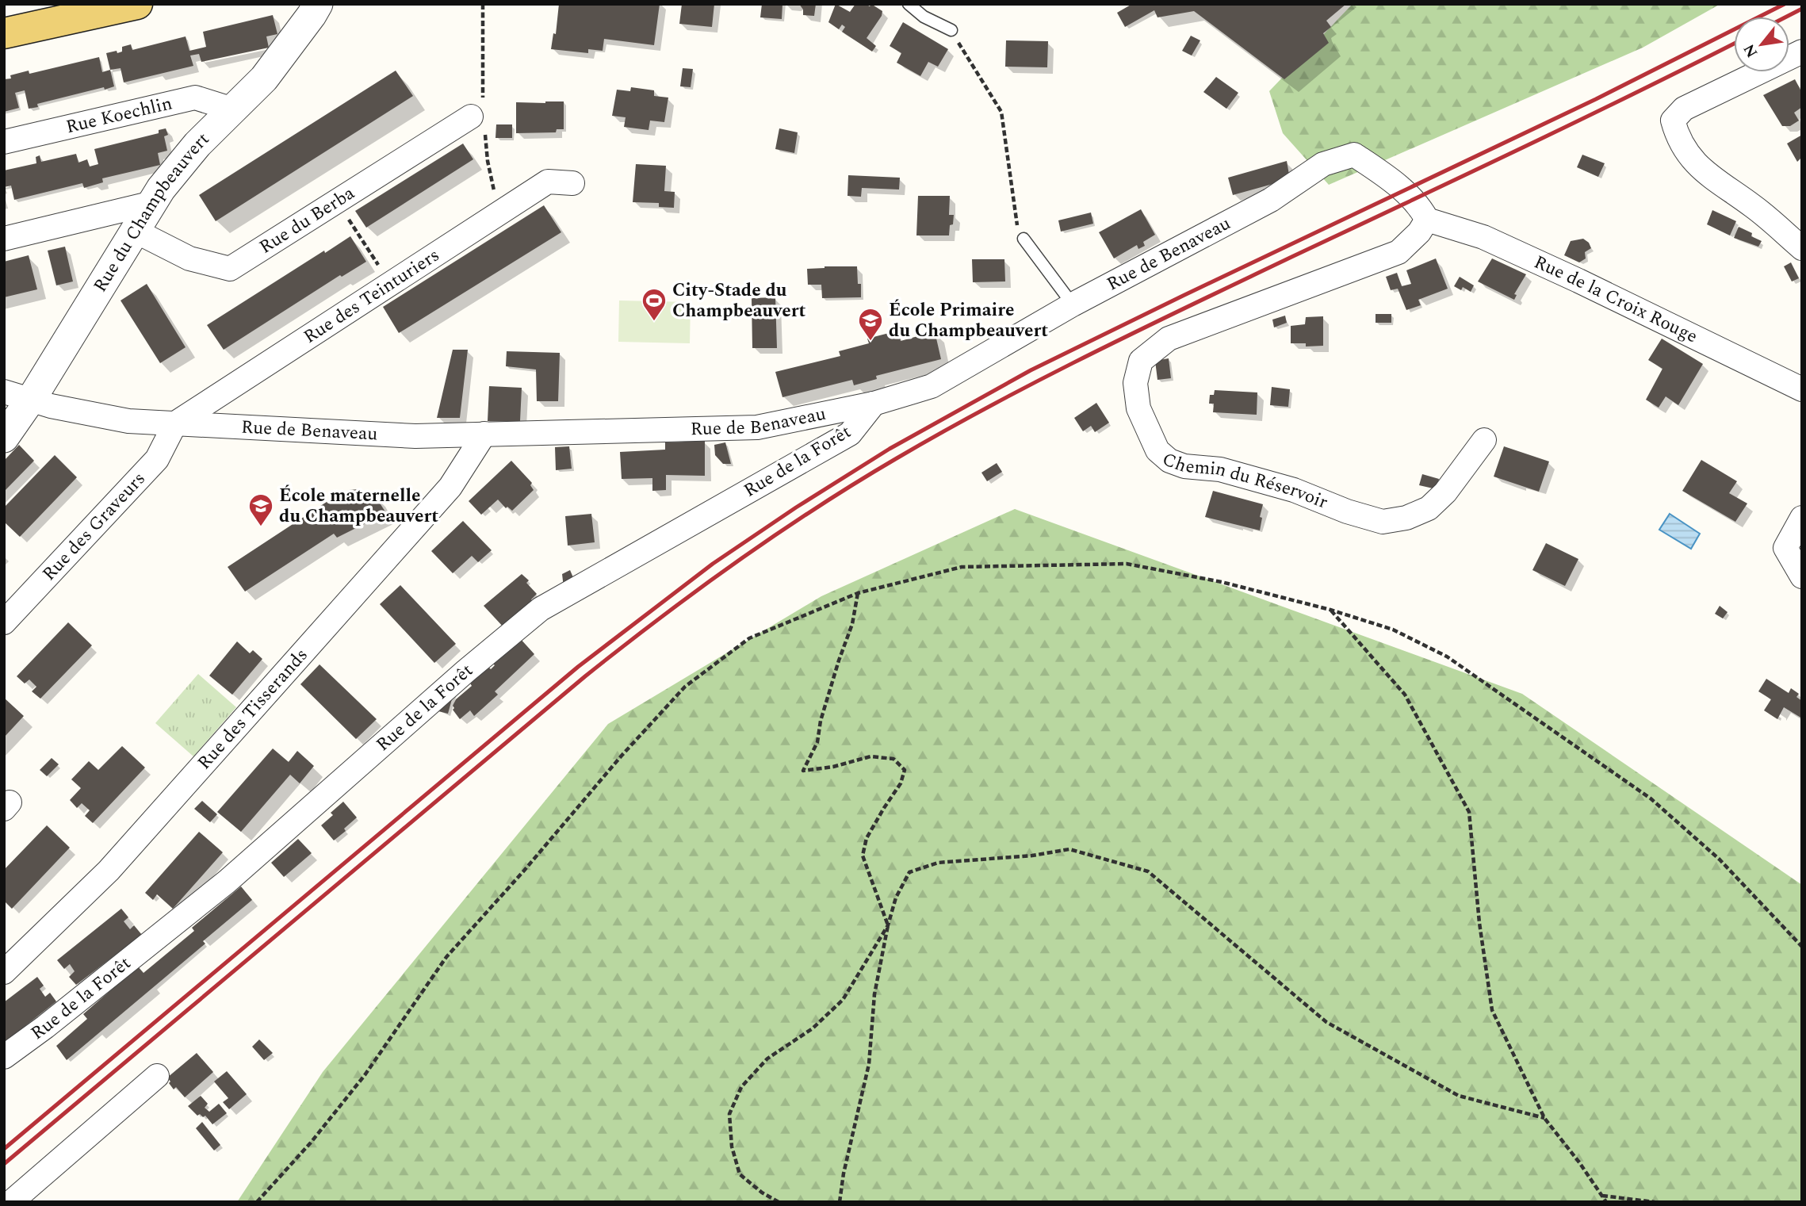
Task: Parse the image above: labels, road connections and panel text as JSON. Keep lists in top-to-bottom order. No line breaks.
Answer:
{"streets":{"street":["Rue Koechlin","Rue du Champbeauvert","Rue du Berba","Rue de Benaveau","Rue des Teinturiers","Rue de la Croix Rouge","Rue de la Forêt","Chemin du Réservoir","Rue des Graveurs","Rue des Tisserands"]},"crossings":[["Rue Koechlin","Rue du Champbeauvert"],["Rue du Champbeauvert","Rue du Berba"],["Rue du Champbeauvert","Rue de Benaveau"],["Rue de Benaveau","Rue des Teinturiers"],["Rue de Benaveau","Rue de la Croix Rouge"],["Rue de Benaveau","Rue de la Forêt"],["Rue de Benaveau","Chemin du Réservoir"],["Rue de Benaveau","Rue des Graveurs"],["Rue de Benaveau","Rue des Tisserands"],["Rue des Teinturiers","Rue des Graveurs"],["Rue de la Croix Rouge","Chemin du Réservoir"]],"places":{"sports":["City-Stade du Champbeauvert"],"school or university":["École Primaire du Champbeauvert","École maternelle du Champbeauvert"]},"north":"bottom left"}
